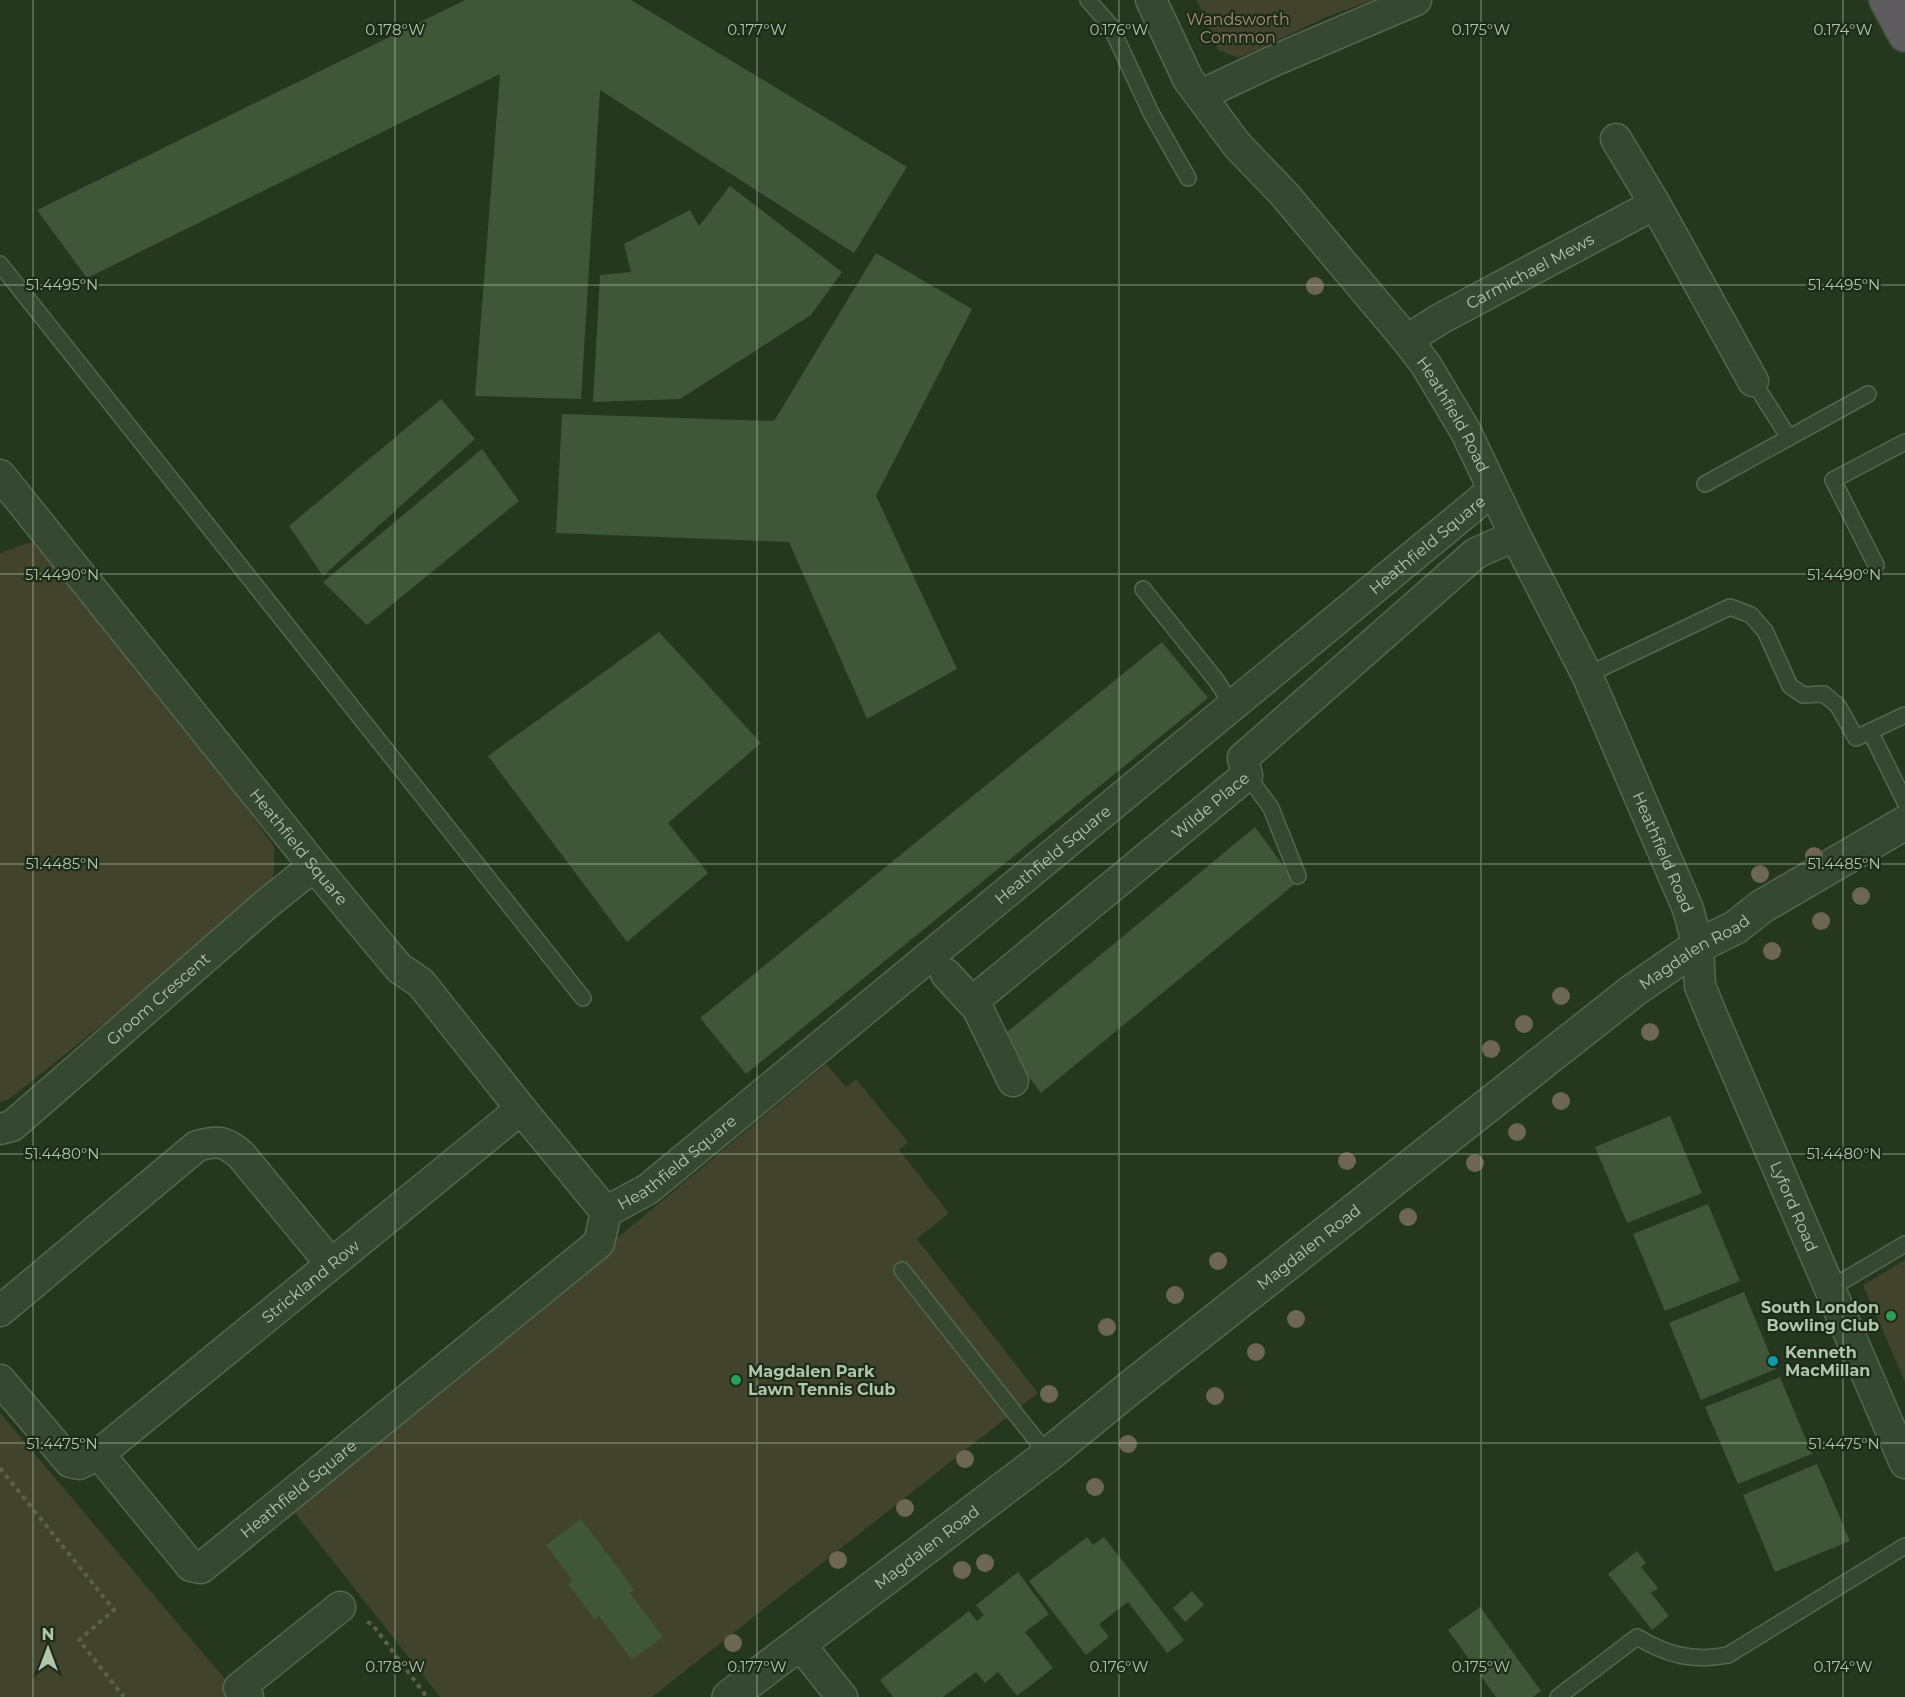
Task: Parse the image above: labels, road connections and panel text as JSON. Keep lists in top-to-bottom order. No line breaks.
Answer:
{"streets":{"street":["Carmichael Mews","Heathfield Road","Heathfield Square","Wilde Place","Magdalen Road","Groom Crescent","Lyford Road","Strickland Row"]},"crossings":[["Carmichael Mews","Heathfield Road"],["Heathfield Road","Heathfield Square"],["Heathfield Road","Wilde Place"],["Heathfield Road","Magdalen Road"],["Heathfield Road","Lyford Road"],["Heathfield Square","Groom Crescent"],["Heathfield Square","Strickland Row"],["Magdalen Road","Lyford Road"]],"parks":["Wandsworth Common"],"places":["South London Bowling Club","Kenneth MacMillan","Magdalen Park Lawn Tennis Club"],"north":"top","coordinates":["0.178°W","0.177°W","0.176°W","0.175°W","0.174°W","51.4495°N","51.4490°N","51.4485°N","51.4480°N","51.4475°N"]}
